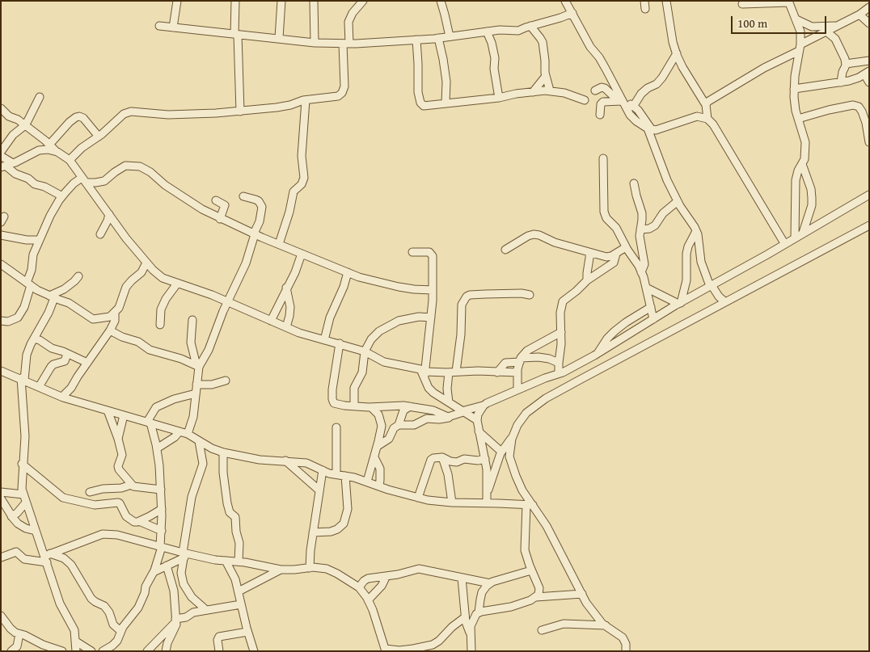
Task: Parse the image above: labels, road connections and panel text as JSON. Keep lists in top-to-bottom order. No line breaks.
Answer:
{"scale_bar":"100 m"}
